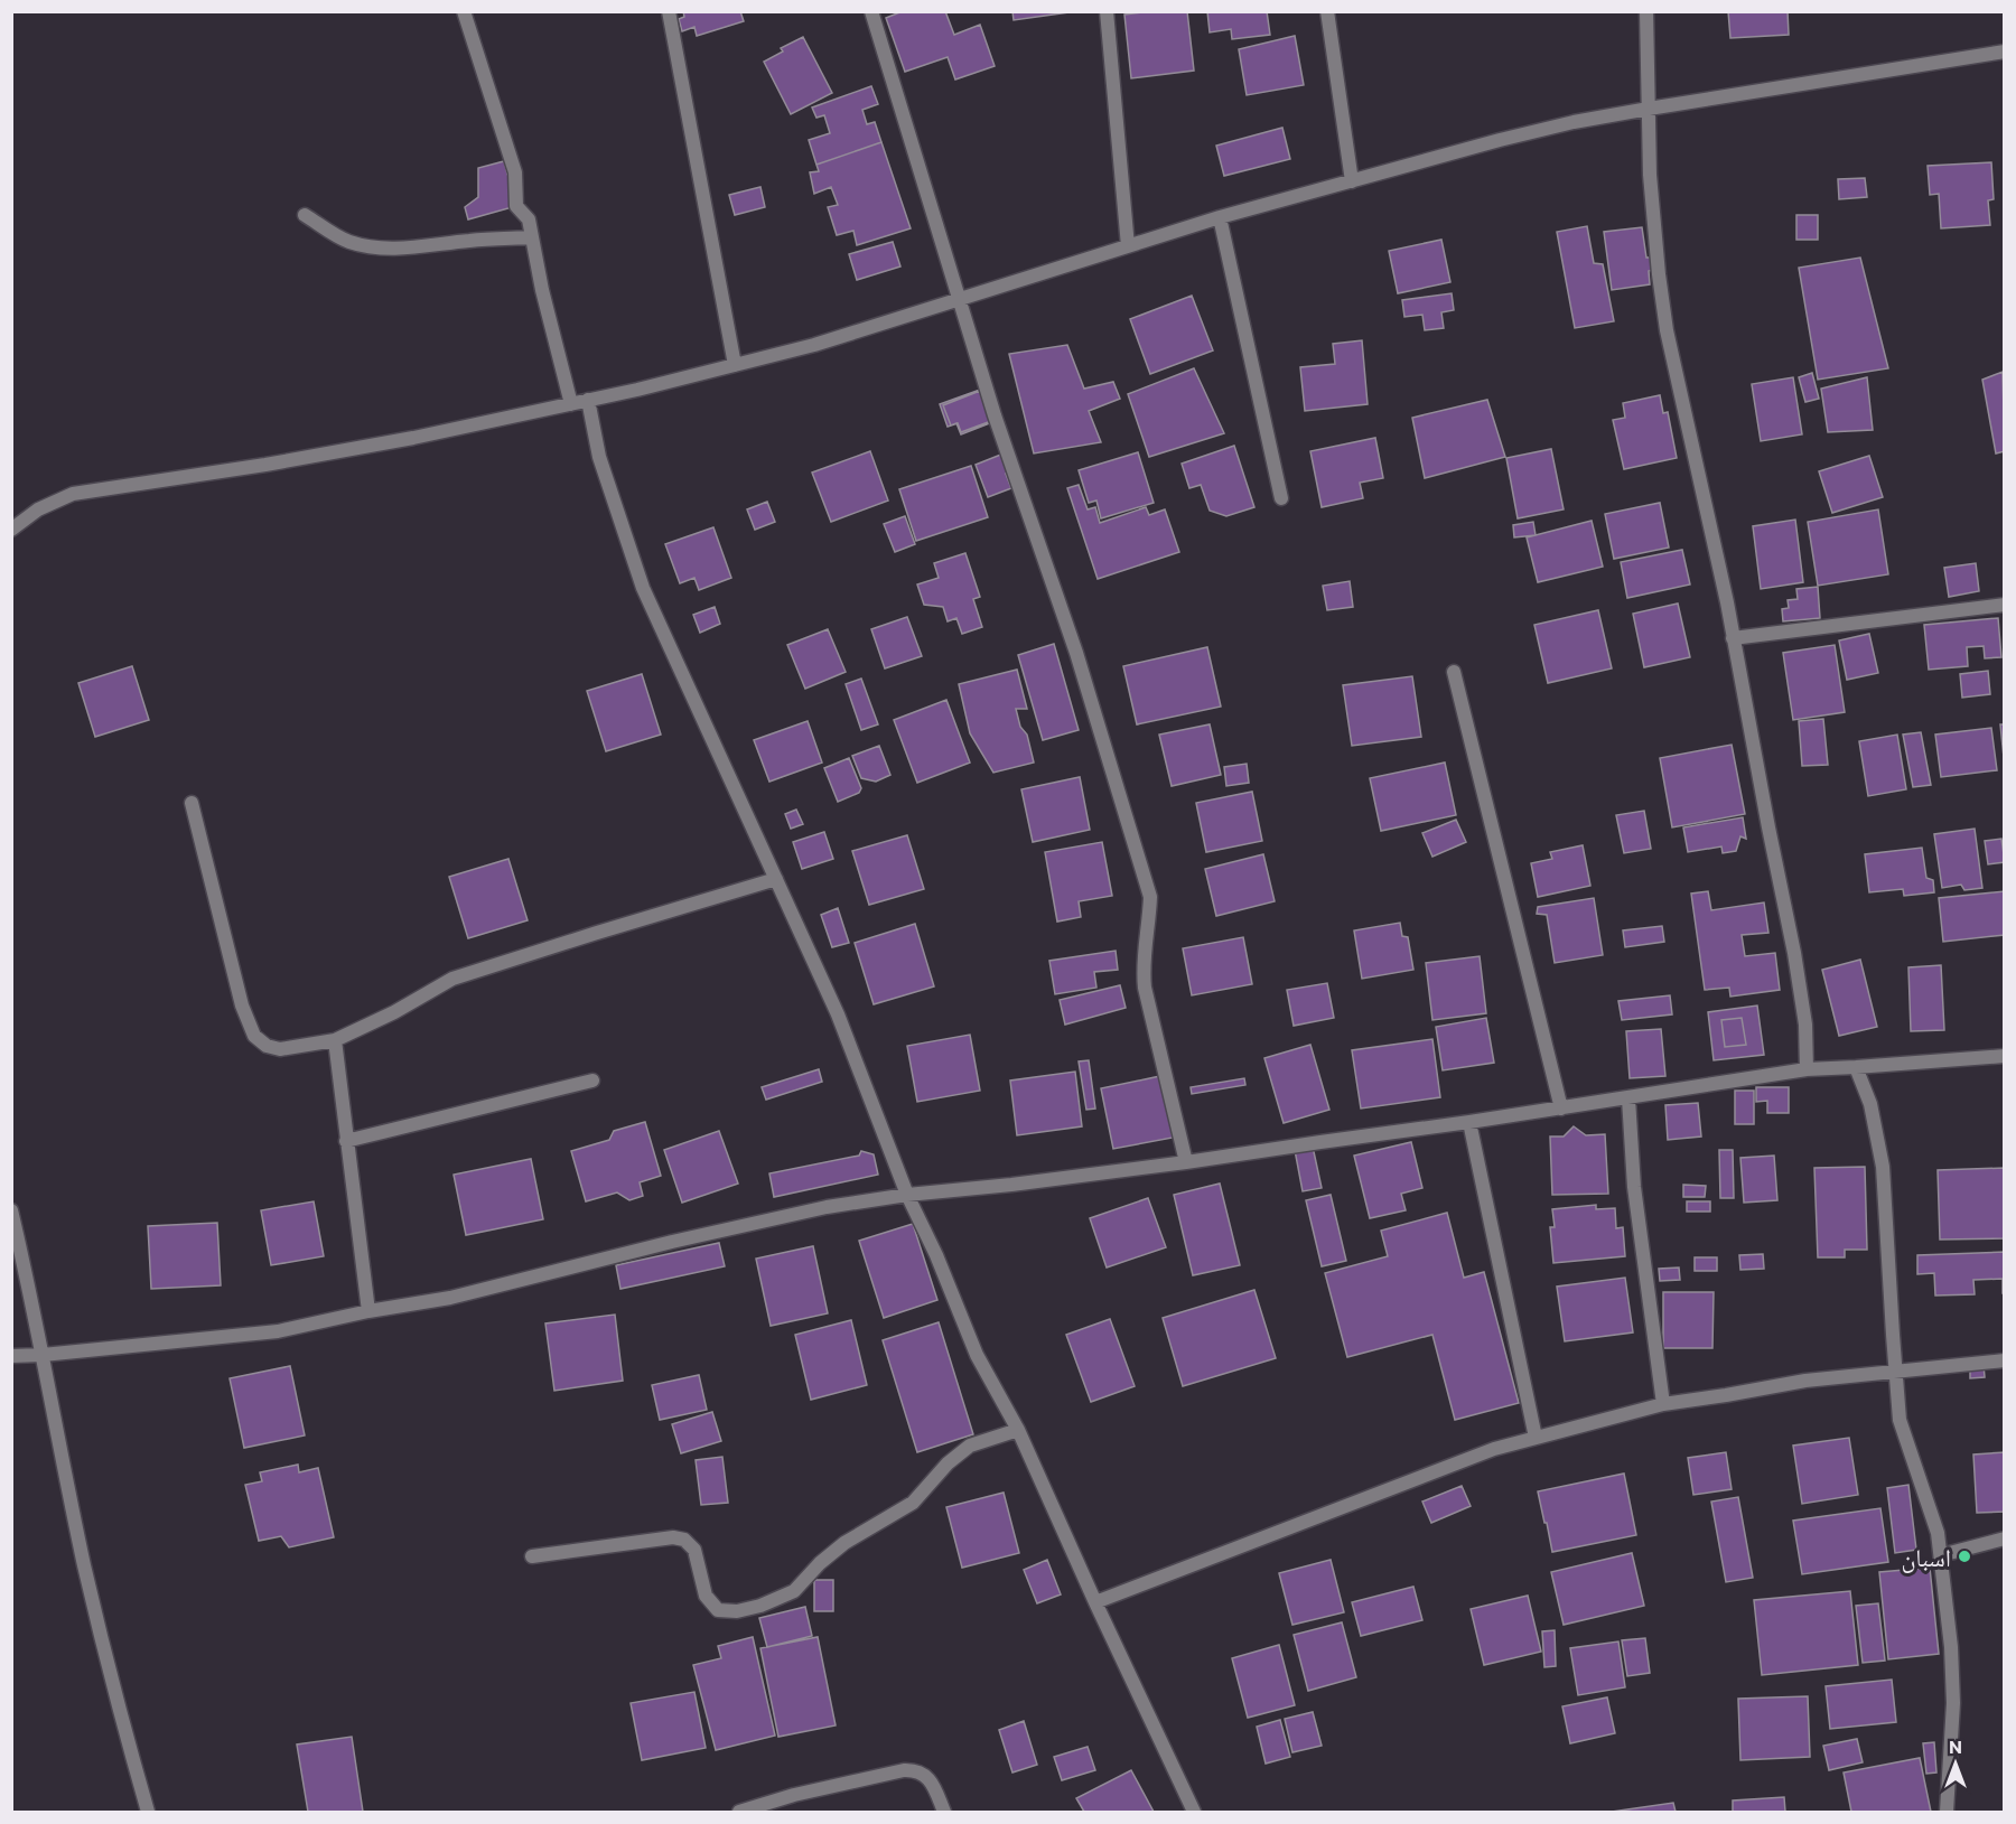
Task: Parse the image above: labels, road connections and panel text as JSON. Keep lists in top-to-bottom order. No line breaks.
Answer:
{"places":["اسبان"],"north":"top"}
